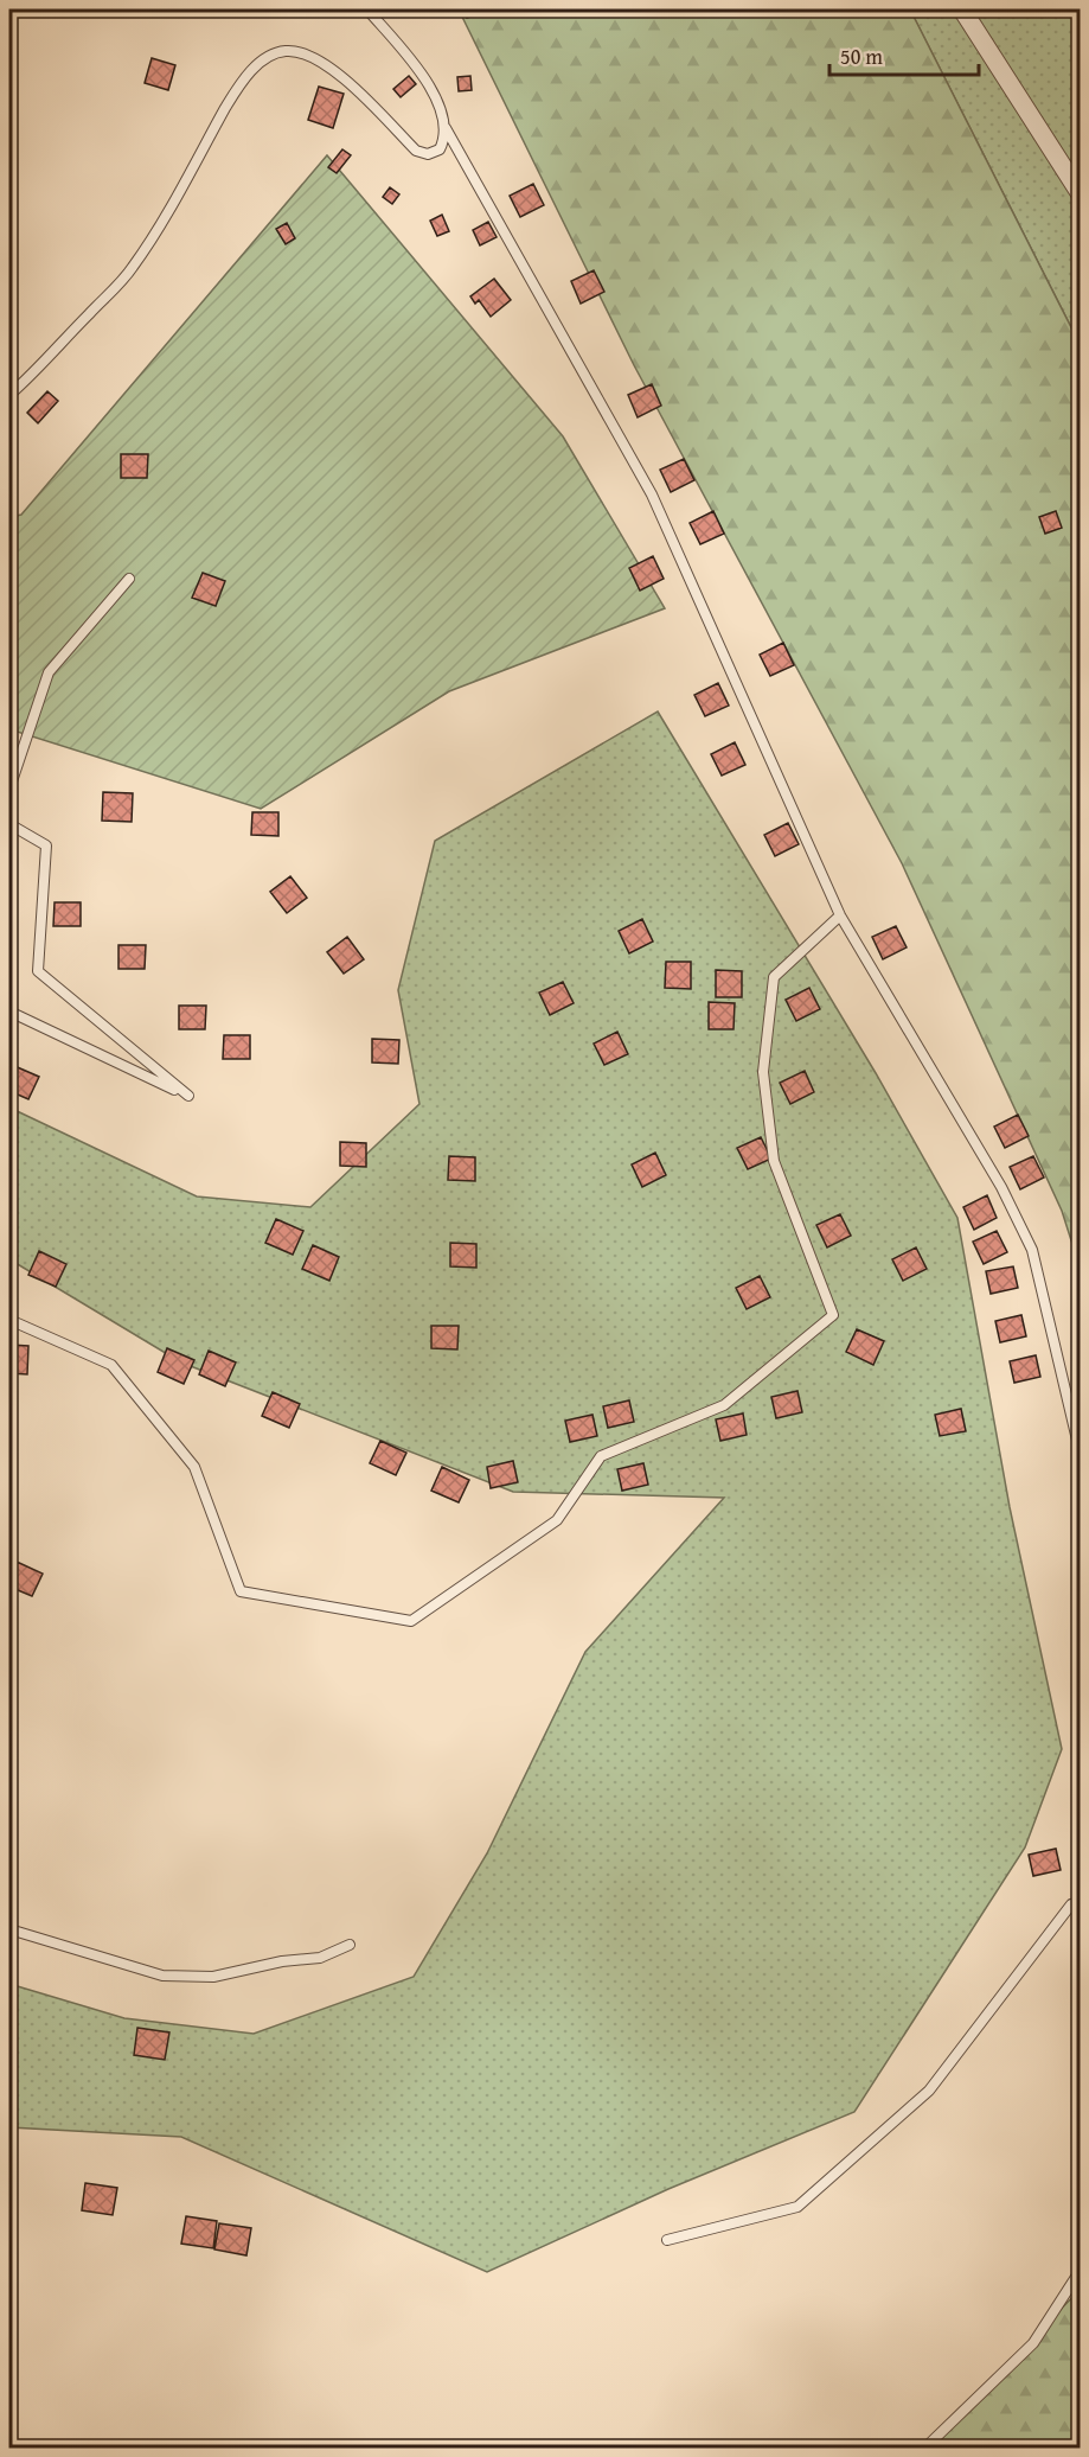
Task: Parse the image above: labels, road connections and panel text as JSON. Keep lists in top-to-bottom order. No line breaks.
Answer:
{"scale_bar":"50 m"}
